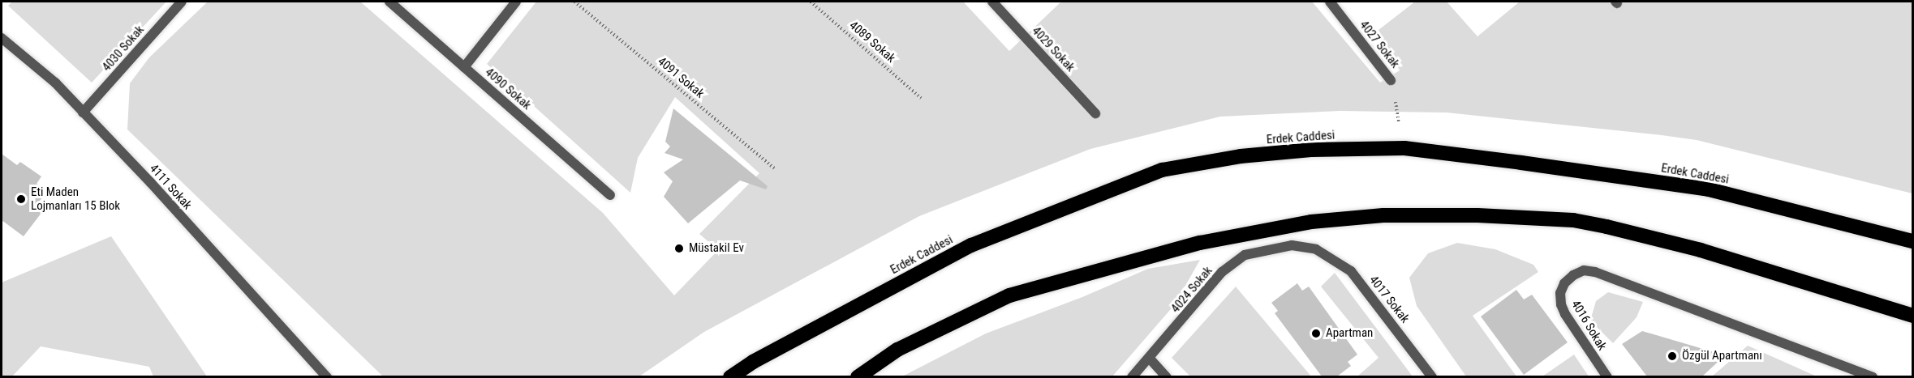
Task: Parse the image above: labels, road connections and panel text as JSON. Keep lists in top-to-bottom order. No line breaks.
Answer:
{"streets":{"highway":["Erdek Caddesi"],"street":["4027 Sokak","4030 Sokak","4029 Sokak","4090 Sokak","4111 Sokak","4024 Sokak","4017 Sokak","4016 Sokak"],"path":["4089 Sokak","4091 Sokak"]},"crossings":[["4030 Sokak","4111 Sokak"],["4024 Sokak","4017 Sokak"]],"places":["Eti Maden Lojmanları 15 Blok","Müstakil Ev","Apartman","Özgül Apartmanı"]}
